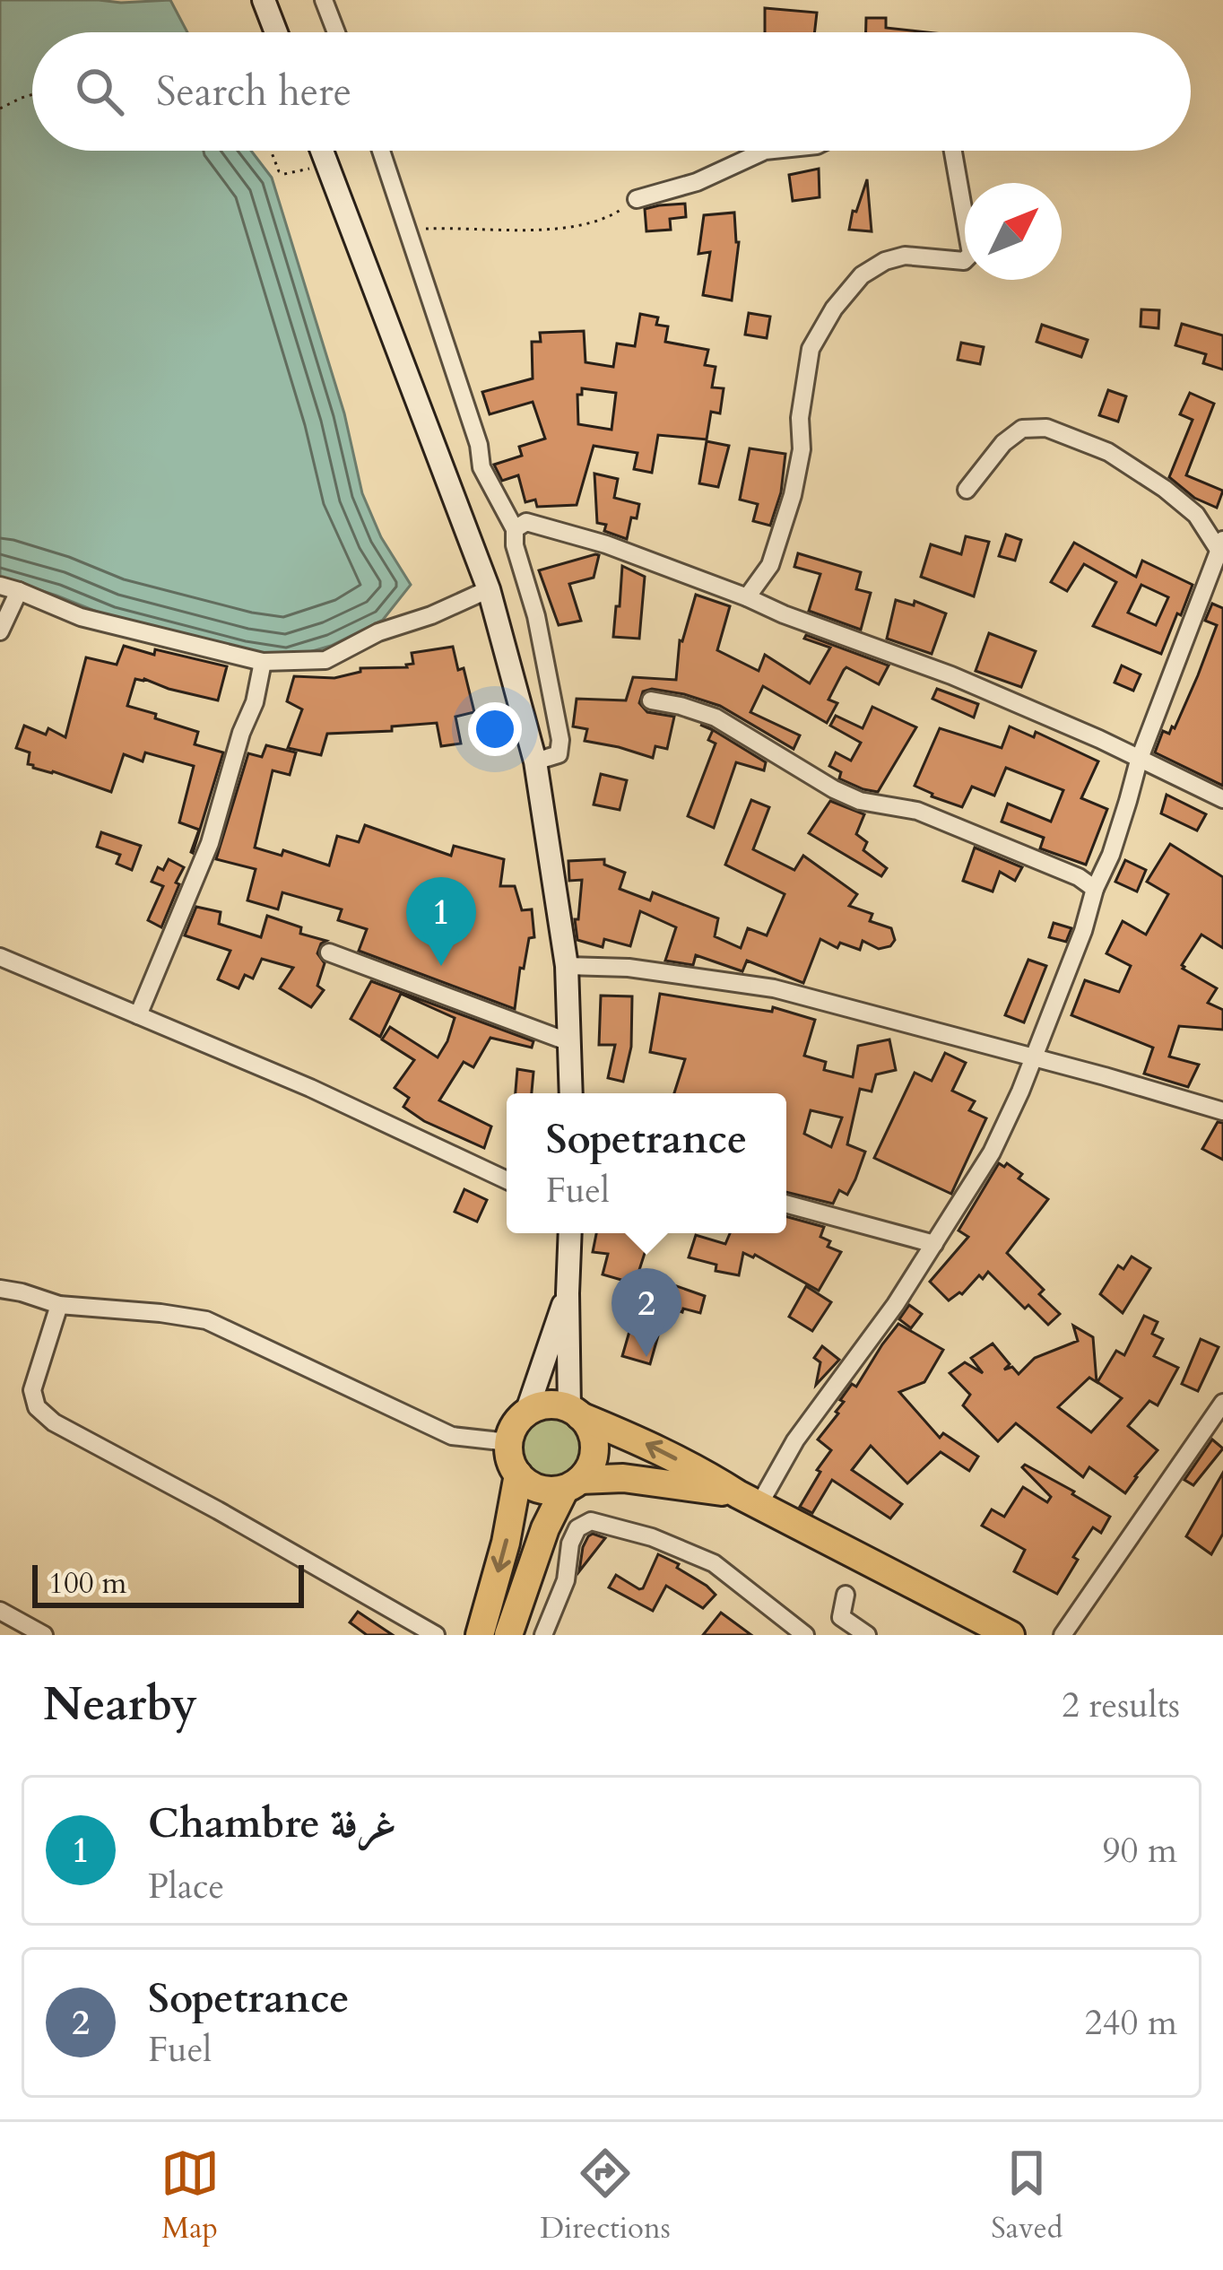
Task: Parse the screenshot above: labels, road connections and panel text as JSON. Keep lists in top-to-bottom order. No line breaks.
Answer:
{"scale_bar":"100 m","north":"top right","page":{"search":"Search here","pins":["1","2"],"popup":["Sopetrance","Fuel"],"scale":"100 m","heading":["Nearby","2 results"],"list":[{"mark":"1","name":"Chambre غرفة","note":"Place","value":"90 m"},{"mark":"2","name":"Sopetrance","note":"Fuel","value":"240 m"}],"nav":["Map","Directions","Saved"]}}
